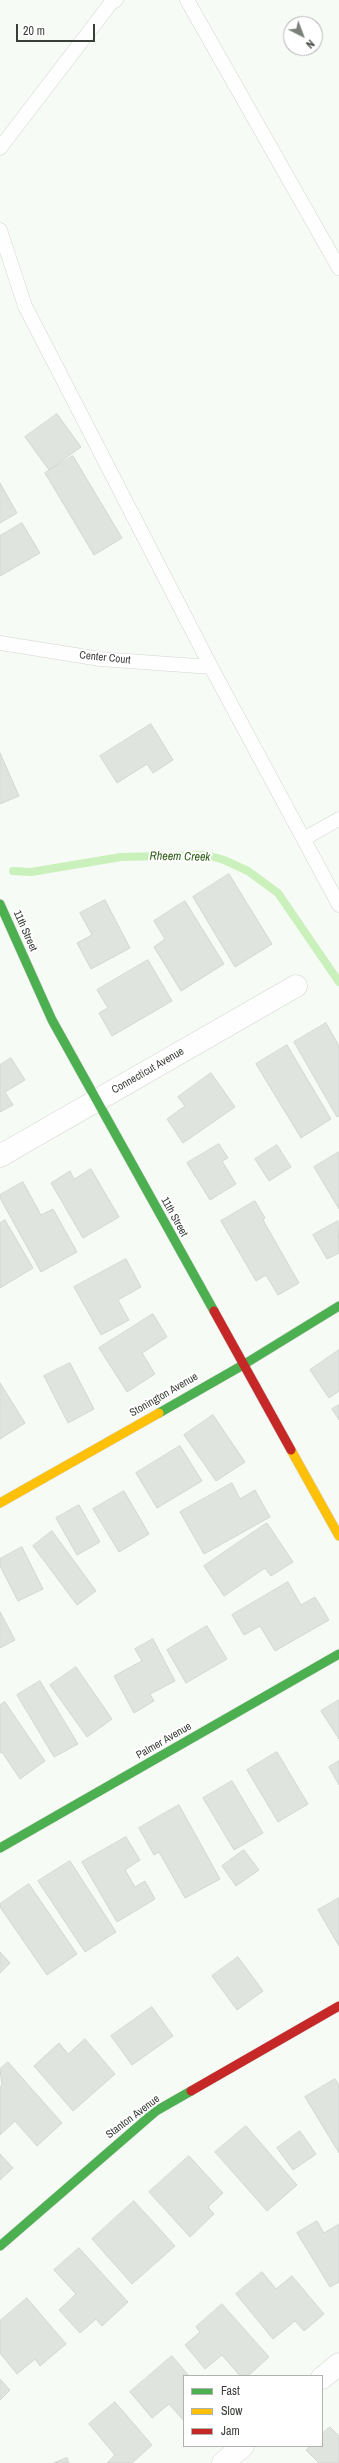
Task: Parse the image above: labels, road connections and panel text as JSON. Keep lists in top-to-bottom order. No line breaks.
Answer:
{"streets":{"street":["11th Street","Connecticut Avenue","Stonington Avenue","Palmer Avenue","Stanton Avenue"],"lane":["Center Court"]},"crossings":[["11th Street","Connecticut Avenue"],["11th Street","Stonington Avenue"]],"water":["Rheem Creek"],"legend":["Fast","Slow","Jam"],"scale_bar":"20 m","north":"bottom right"}
